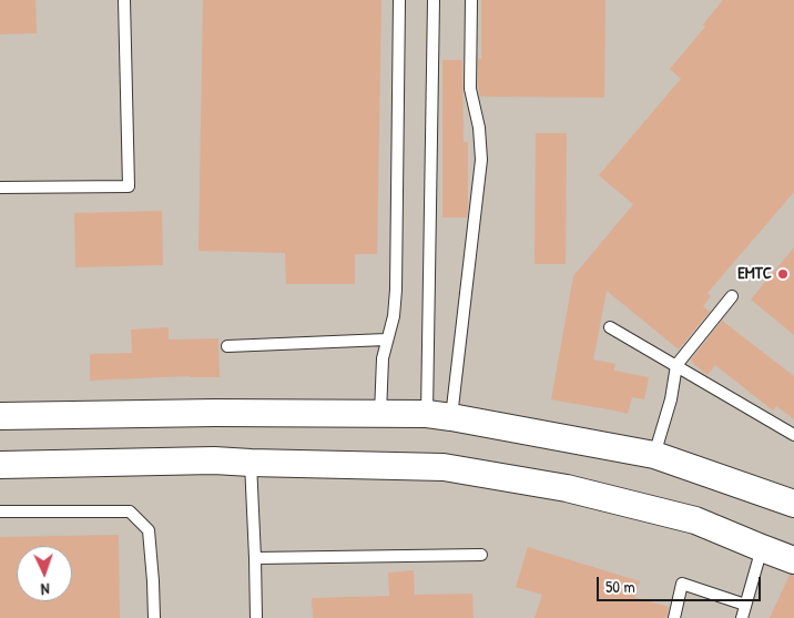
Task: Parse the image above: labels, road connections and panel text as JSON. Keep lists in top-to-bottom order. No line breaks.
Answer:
{"places":["EMTC"],"scale_bar":"50 m","north":"bottom"}
